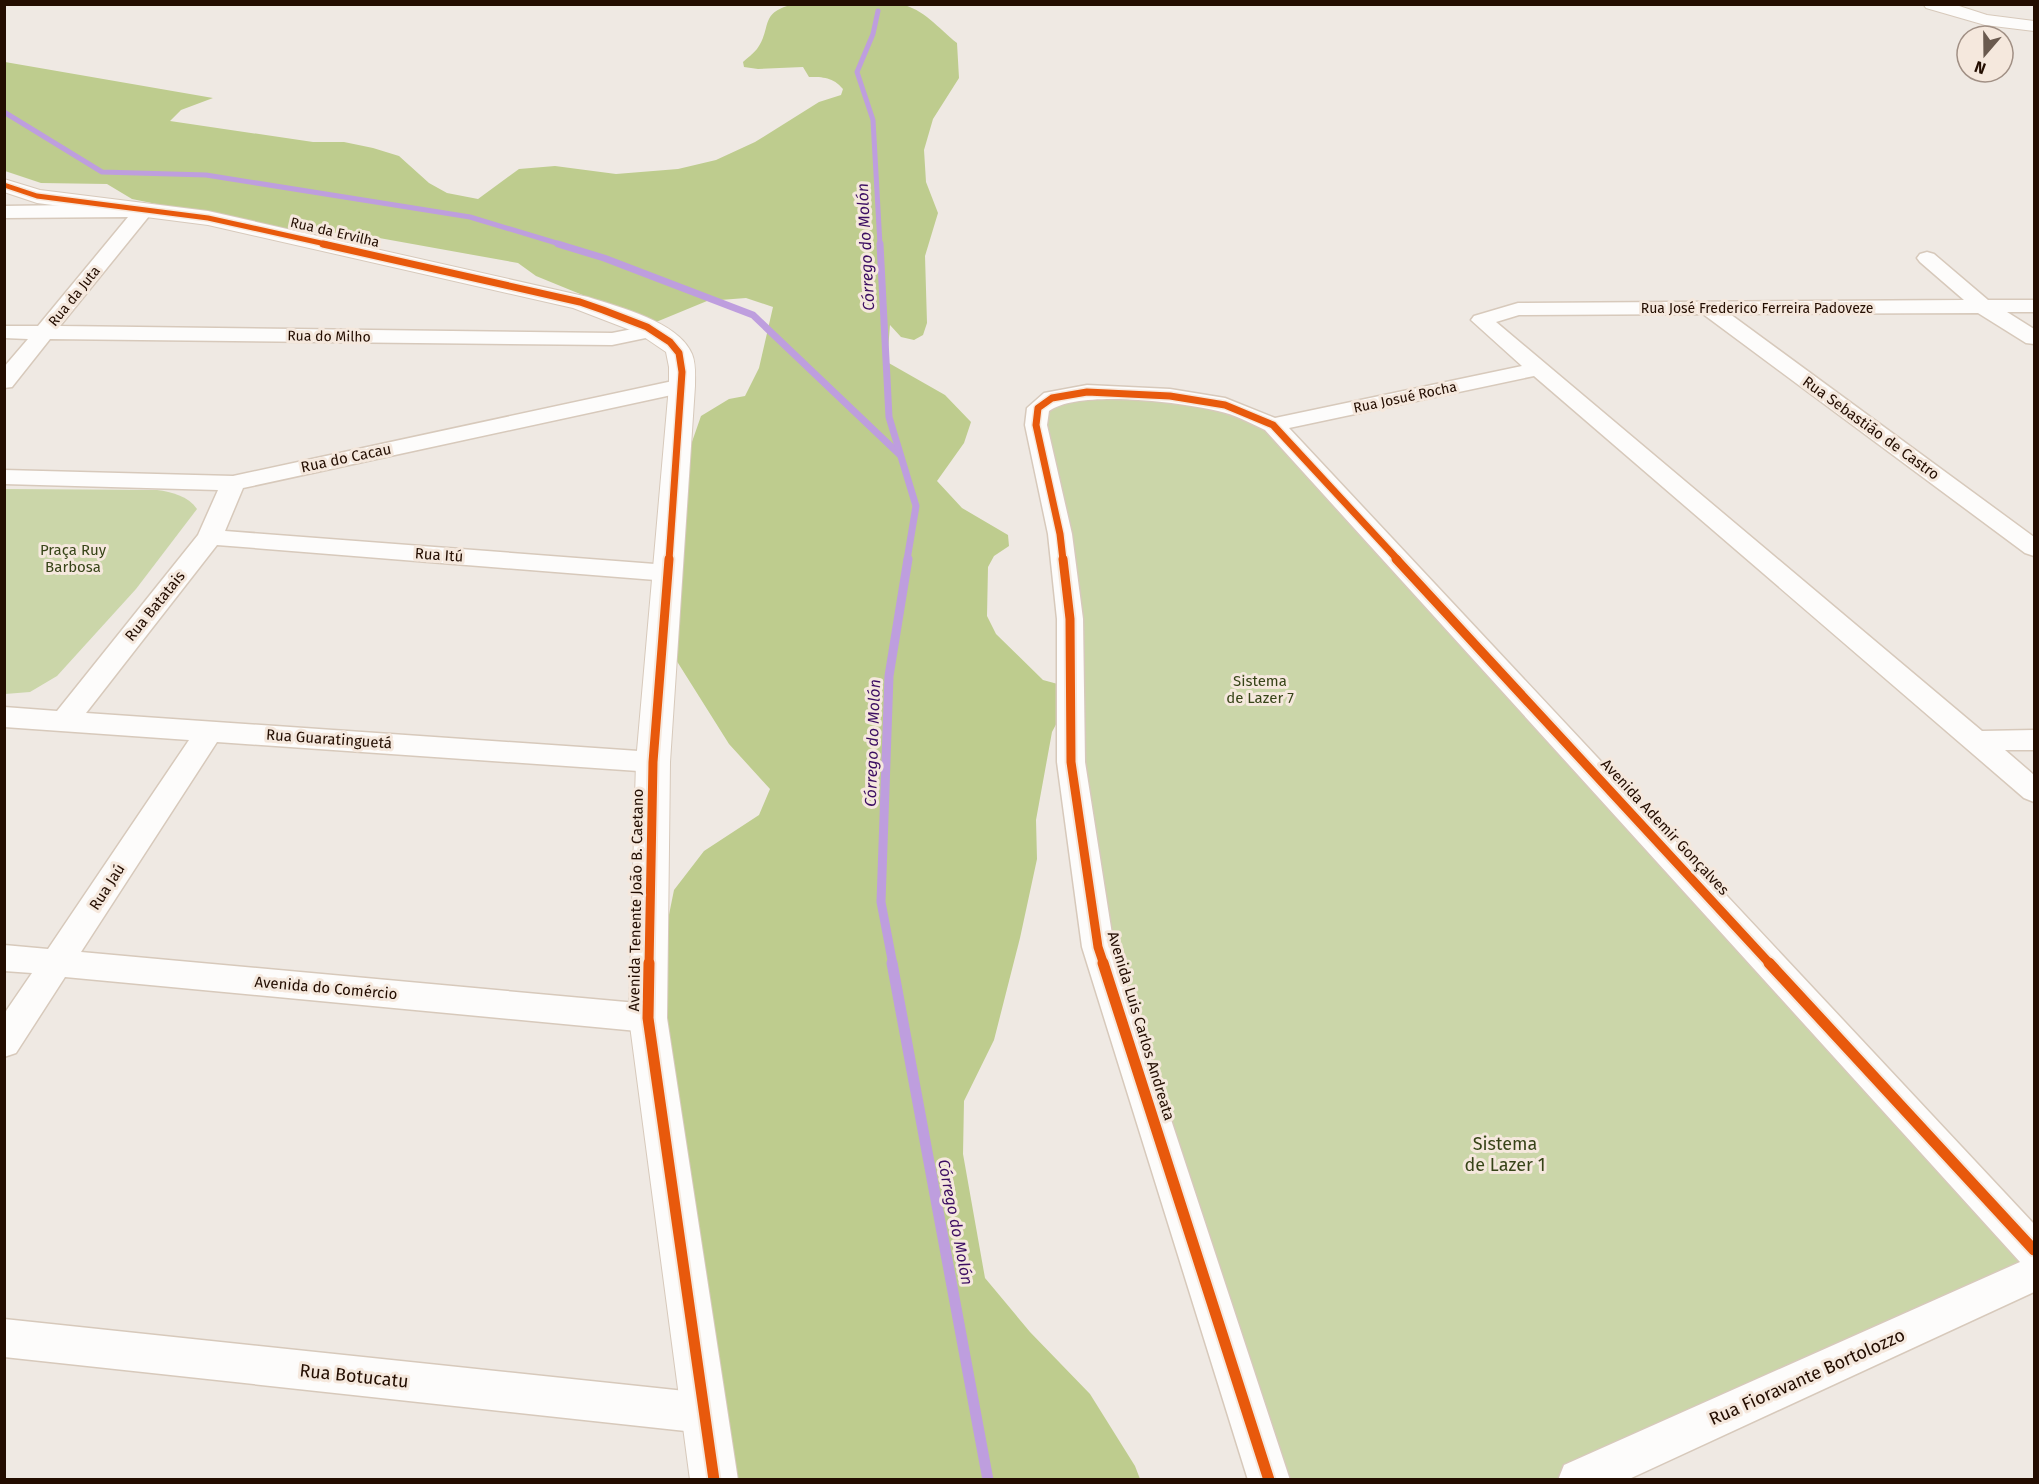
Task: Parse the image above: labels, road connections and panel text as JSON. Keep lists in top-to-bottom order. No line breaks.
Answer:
{"streets":{"street":["Rua da Ervilha","Rua da Juta","Rua José Frederico Ferreira Padoveze","Rua do Milho","Rua Josué Rocha","Rua Sebastião de Castro","Rua do Cacau","Rua Itú","Rua Batatais","Rua Guaratinguetá","Avenida Ademir Gonçalves","Rua Jaú","Avenida Tenente João B. Caetano","Avenida do Comércio","Avenida Luis Carlos Andreata","Rua Botucatu","Rua Fioravante Bortolozzo"]},"crossings":[["Rua da Ervilha","Rua da Juta"],["Rua da Ervilha","Rua do Milho"],["Rua da Ervilha","Avenida Tenente João B. Caetano"],["Rua da Juta","Rua do Milho"],["Rua José Frederico Ferreira Padoveze","Rua Josué Rocha"],["Rua José Frederico Ferreira Padoveze","Rua Sebastião de Castro"],["Rua do Milho","Avenida Tenente João B. Caetano"],["Rua Josué Rocha","Avenida Ademir Gonçalves"],["Rua Josué Rocha","Avenida Luis Carlos Andreata"],["Rua do Cacau","Rua Batatais"],["Rua do Cacau","Avenida Tenente João B. Caetano"],["Rua Itú","Rua Batatais"],["Rua Itú","Avenida Tenente João B. Caetano"],["Rua Batatais","Rua Guaratinguetá"],["Rua Guaratinguetá","Rua Jaú"],["Rua Guaratinguetá","Avenida Tenente João B. Caetano"],["Avenida Ademir Gonçalves","Avenida Luis Carlos Andreata"],["Rua Jaú","Avenida do Comércio"],["Avenida Tenente João B. Caetano","Avenida do Comércio"],["Avenida Tenente João B. Caetano","Rua Botucatu"]],"water":["Córrego do Molón"],"parks":["Praça Ruy Barbosa","Sistema de Lazer 7","Sistema de Lazer 1"],"north":"bottom"}
